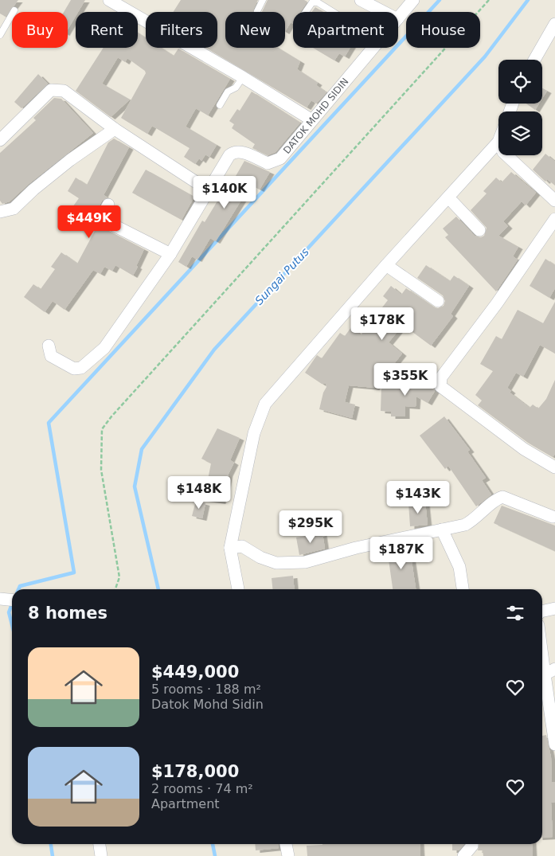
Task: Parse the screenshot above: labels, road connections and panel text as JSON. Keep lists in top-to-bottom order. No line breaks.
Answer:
{"streets":{"street":["DATOK MOHD SIDIN"]},"water":["Sungai Putus"],"page":{"chip":["Buy","Rent","Filters","New","Apartment","House"],"price":["$140K","$449K","$178K","$355K","$148K","$143K","$295K","$187K"],"heading":"8 homes","list":[{"name":"$449,000","note":"5 rooms · 188 m² · Datok Mohd Sidin"},{"name":"$178,000","note":"2 rooms · 74 m² · Apartment"}]}}
